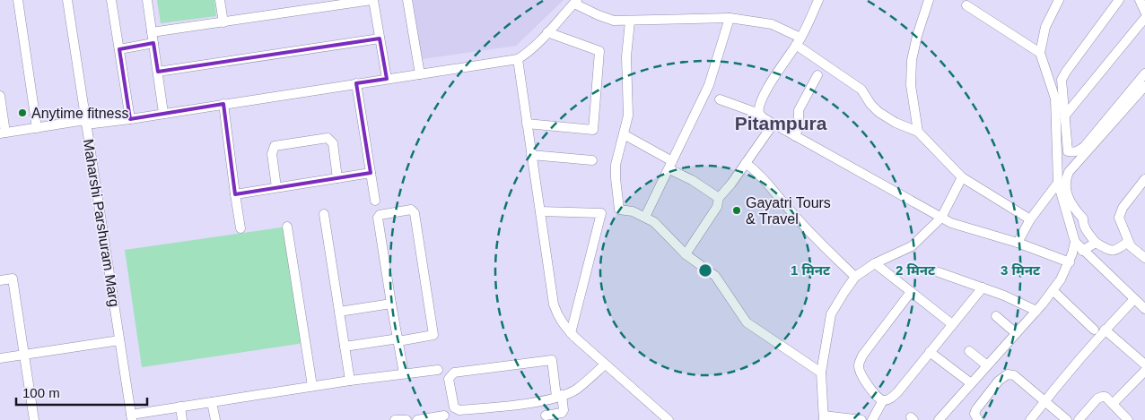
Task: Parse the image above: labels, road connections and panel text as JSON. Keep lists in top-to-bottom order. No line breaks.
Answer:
{"streets":{"street":["Maharshi Parshuram Marg"]},"districts":["Pitampura"],"places":["Anytime fitness","Gayatri Tours & Travel"],"scale_bar":"100 m","rings":["1 मिनट","2 मिनट","3 मिनट"]}
